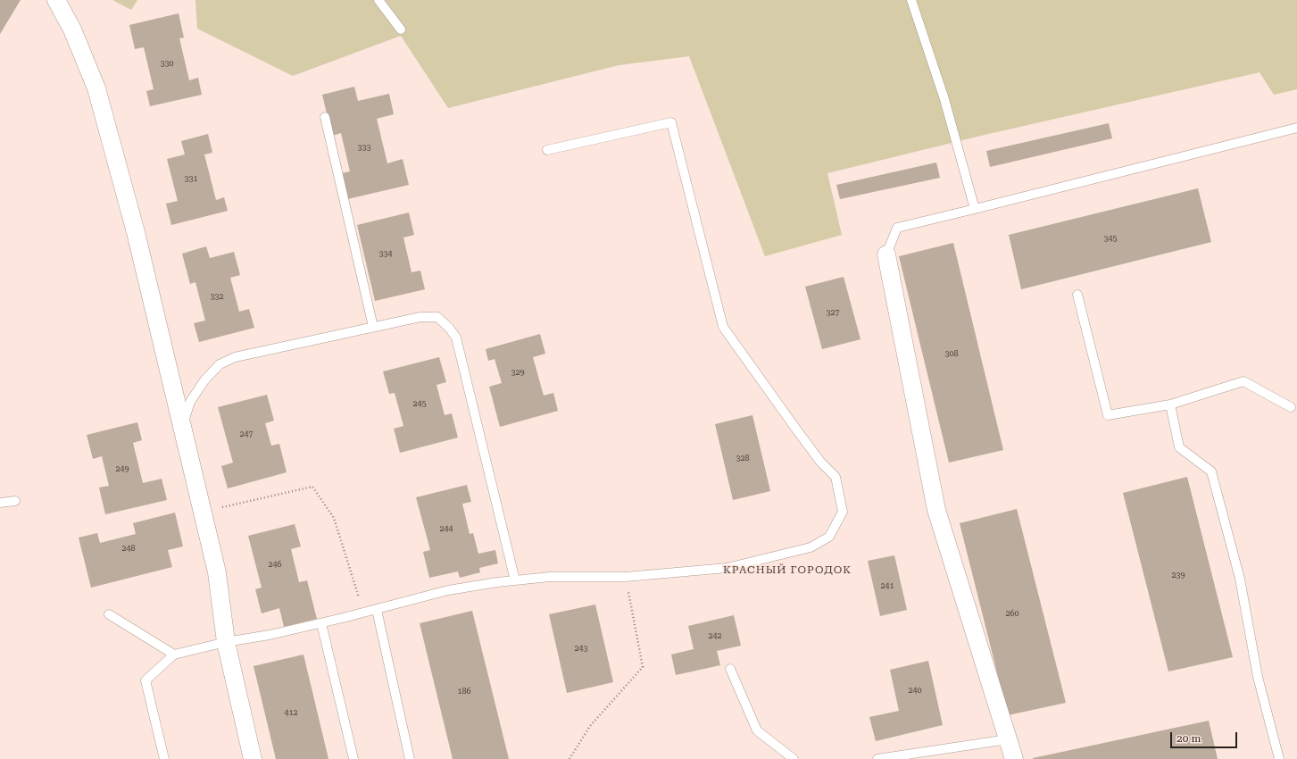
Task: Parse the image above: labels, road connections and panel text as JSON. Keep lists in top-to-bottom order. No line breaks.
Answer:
{"districts":["КРАСНЫЙ ГОРОДОК"],"house_numbers":["330","333","331","345","334","332","327","308","329","245","247","328","249","244","248","246","239","241","260","242","243","240","186","412"],"scale_bar":"20 m"}
